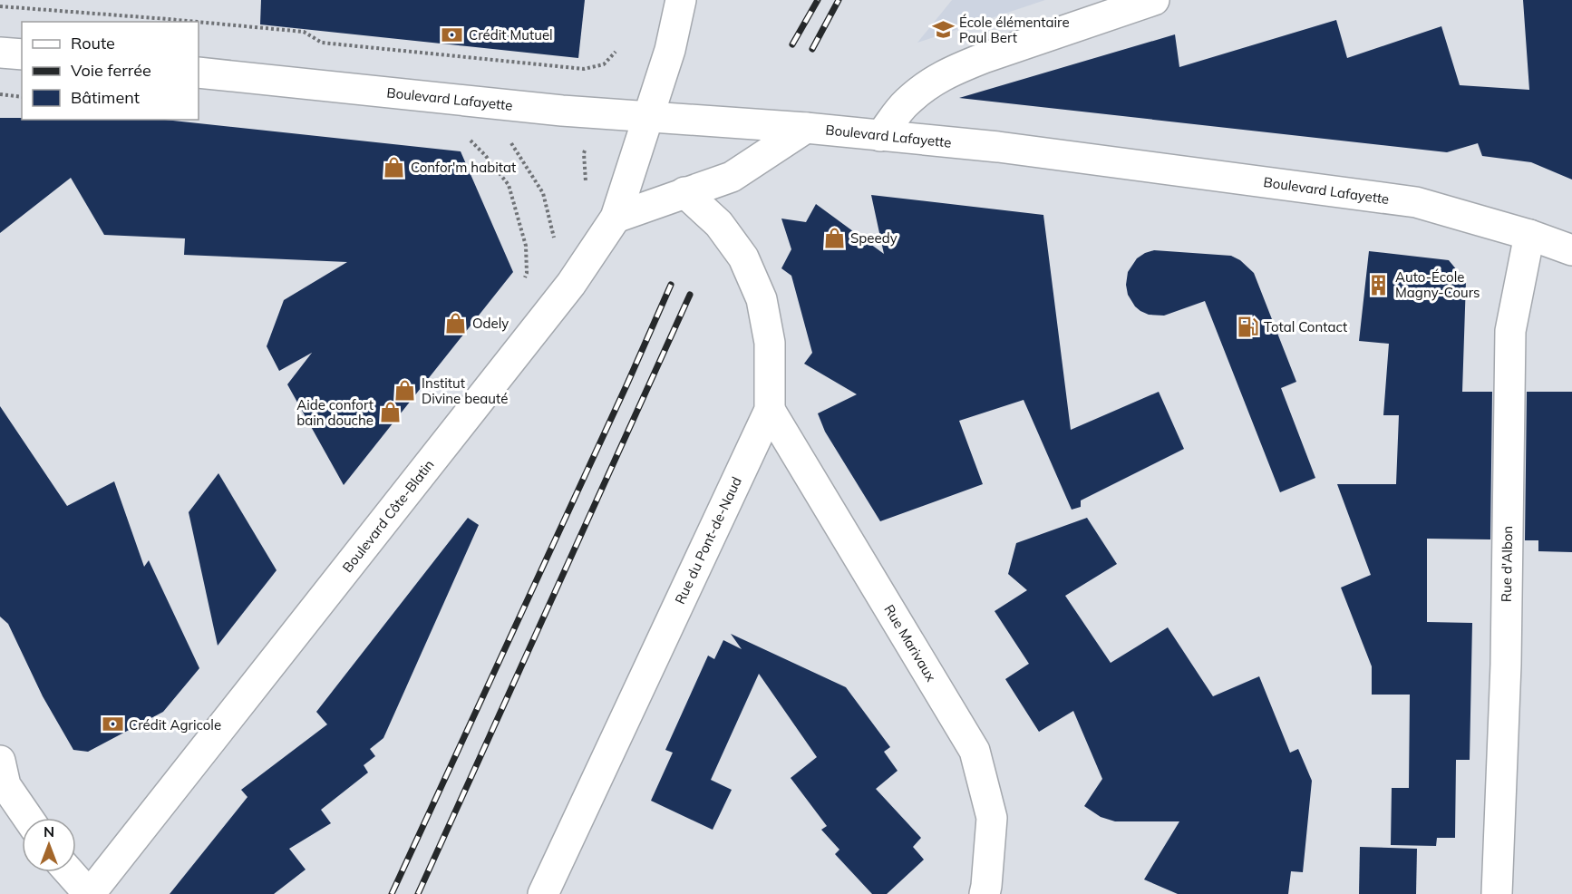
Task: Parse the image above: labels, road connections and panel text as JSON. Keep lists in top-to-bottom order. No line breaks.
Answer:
{"streets":{"main road":["Boulevard Lafayette","Boulevard Côte-Blatin","Rue du Pont-de-Naud","Rue d'Albon","Rue Marivaux"]},"crossings":[["Boulevard Lafayette","Boulevard Côte-Blatin"],["Boulevard Lafayette","Rue d'Albon"],["Rue du Pont-de-Naud","Rue Marivaux"]],"places":{"school or university":["École élémentaire Paul Bert"],"bank":["Crédit Mutuel","Crédit Agricole"],"shop":["Confor'm habitat","Speedy","Odely","Institut Divine beauté","Aide confort bain douche"],"building":["Auto-École Magny-Cours"],"fuel station":["Total Contact"]},"legend":["Route","Voie ferrée","Bâtiment"],"north":"top"}
